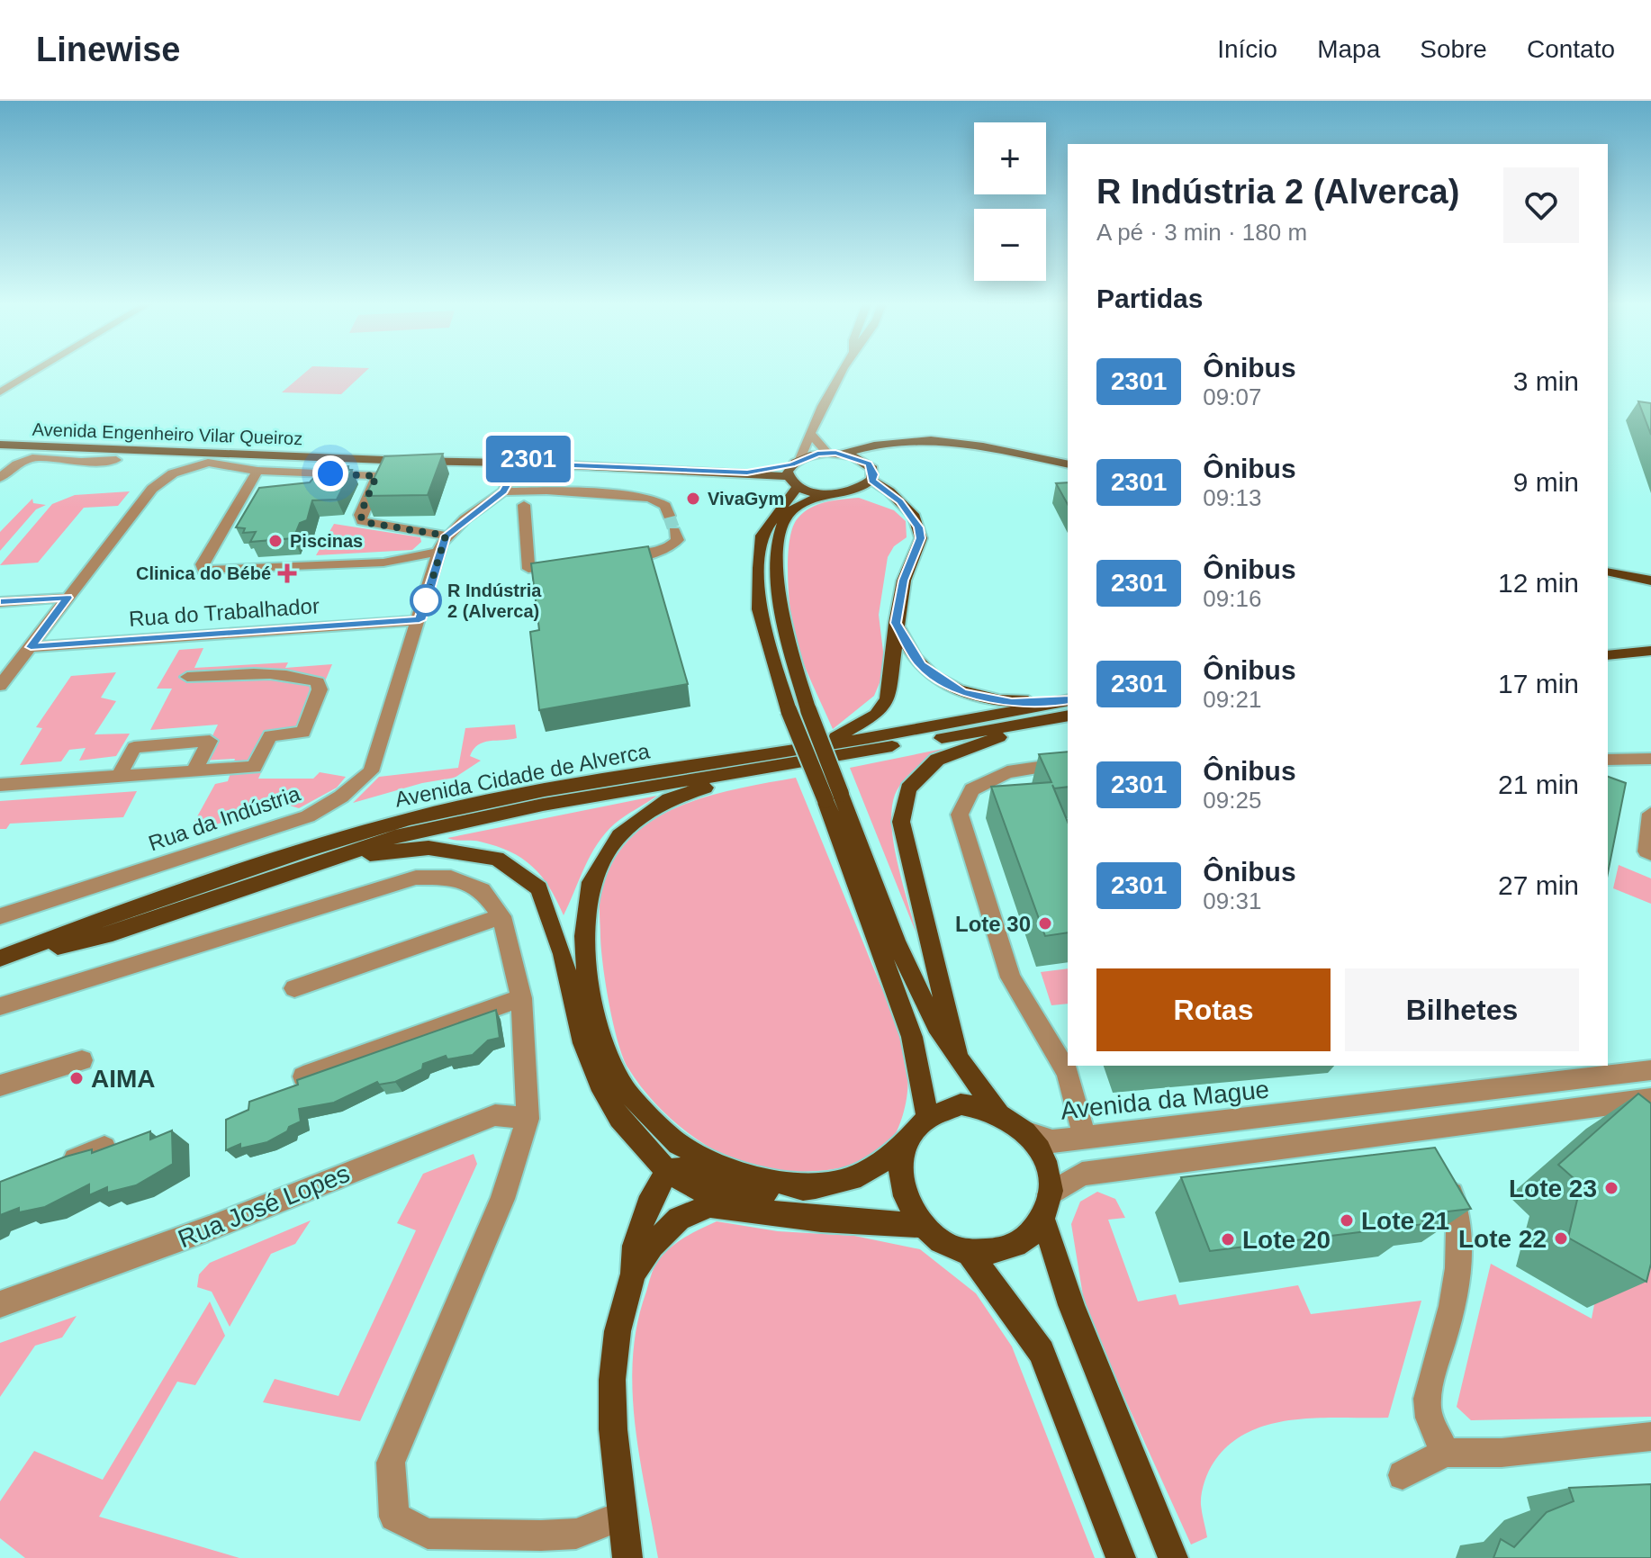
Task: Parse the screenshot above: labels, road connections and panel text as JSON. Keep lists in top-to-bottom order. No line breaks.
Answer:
{"streets":{"main road":["Avenida Engenheiro Vilar Queiroz","Avenida Cidade de Alverca"],"street":["Rua do Trabalhador","Rua da Indústria","Avenida da Mague","Rua José Lopes"]},"crossings":[["Avenida Engenheiro Vilar Queiroz","Rua da Indústria"],["Rua do Trabalhador","Rua da Indústria"]],"places":{"other":["VivaGym","Piscinas","R Indústria 2 (Alverca)","Lote 30","AIMA","Lote 23","Lote 21","Lote 22","Lote 20"],"health":["Clinica do Bébé"]},"lines":["bus line 2301"],"page":{"header":"Linewise","nav":["Início","Mapa","Sobre","Contato"],"on_map":"2301","map_buttons":["+","−"],"heading":[["R Indústria 2 (Alverca)","A pé · 3 min · 180 m"],"Partidas"],"list":[{"mark":"2301","name":"Ônibus","note":"09:07","value":"3 min"},{"mark":"2301","name":"Ônibus","note":"09:13","value":"9 min"},{"mark":"2301","name":"Ônibus","note":"09:16","value":"12 min"},{"mark":"2301","name":"Ônibus","note":"09:21","value":"17 min"},{"mark":"2301","name":"Ônibus","note":"09:25","value":"21 min"},{"mark":"2301","name":"Ônibus","note":"09:31","value":"27 min"}],"buttons":["Rotas","Bilhetes"]}}
